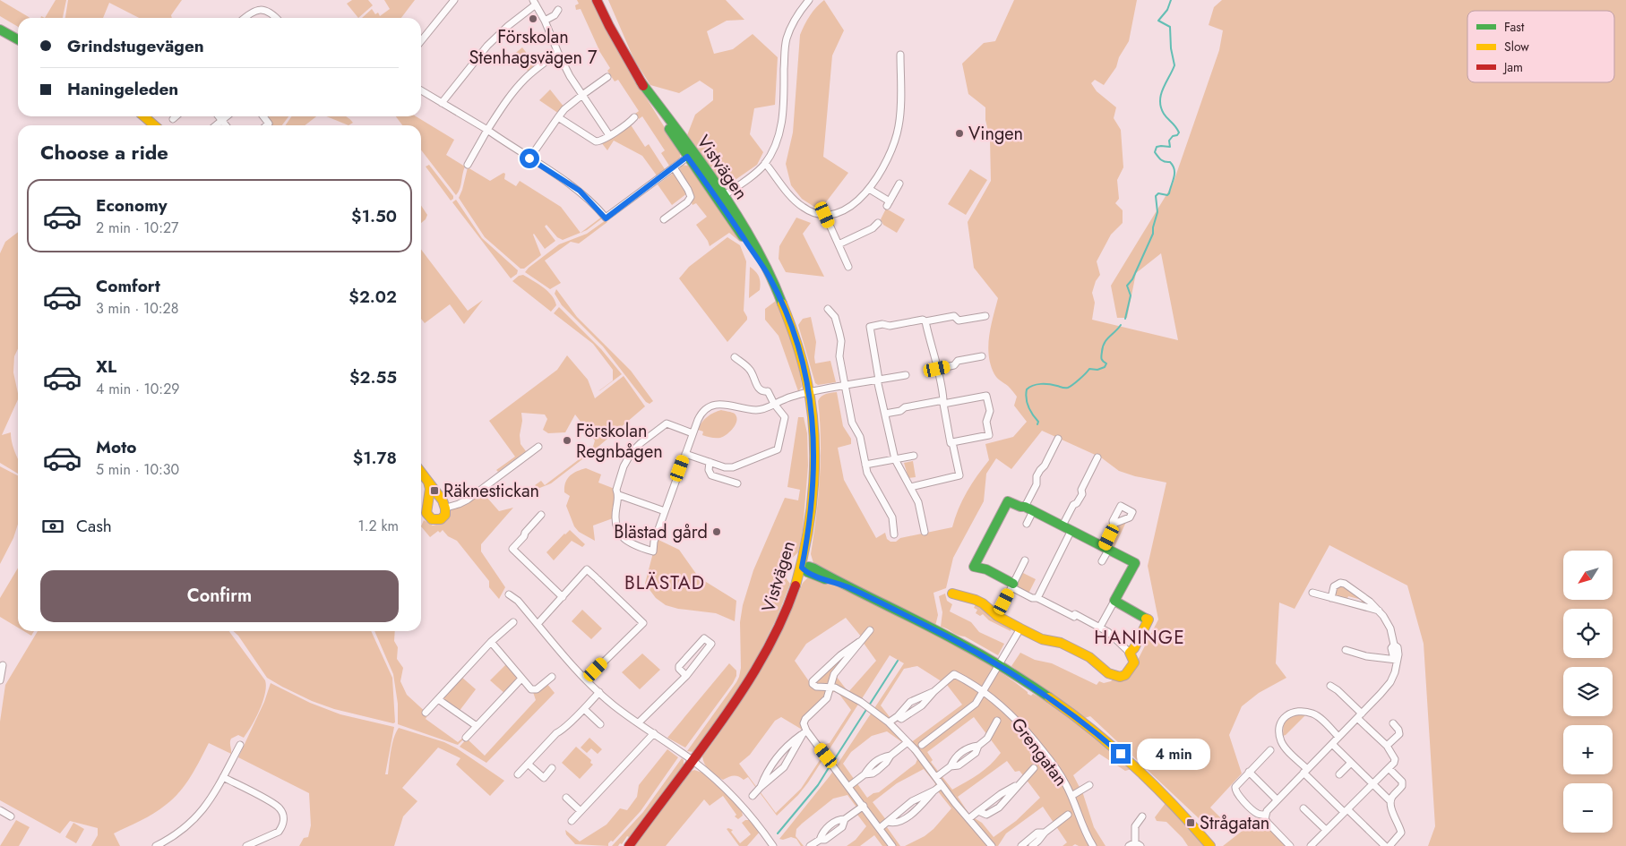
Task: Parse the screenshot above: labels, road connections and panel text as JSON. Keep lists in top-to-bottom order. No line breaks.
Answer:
{"streets":{"main road":["Vistvägen"],"street":["Grengatan"]},"districts":["BLÄSTAD","HANINGE"],"places":{"other":["Förskolan Stenhagsvägen 7","Vingen","Förskolan Regnbågen","Blästad gård"],"transit":["Räknestickan","Strågatan"]},"legend":["Fast","Slow","Jam"],"north":"bottom left","page":{"banner":["Grindstugevägen","Haningeleden"],"heading":"Choose a ride","list":[{"name":"Economy","note":"2 min · 10:27","value":"$1.50"},{"name":"Comfort","note":"3 min · 10:28","value":"$2.02"},{"name":"XL","note":"4 min · 10:29","value":"$2.55"},{"name":"Moto","note":"5 min · 10:30","value":"$1.78"}],"pay":["Cash","1.2 km"],"map_buttons":["+","−"],"buttons":"Confirm","bubble":"4 min"}}
